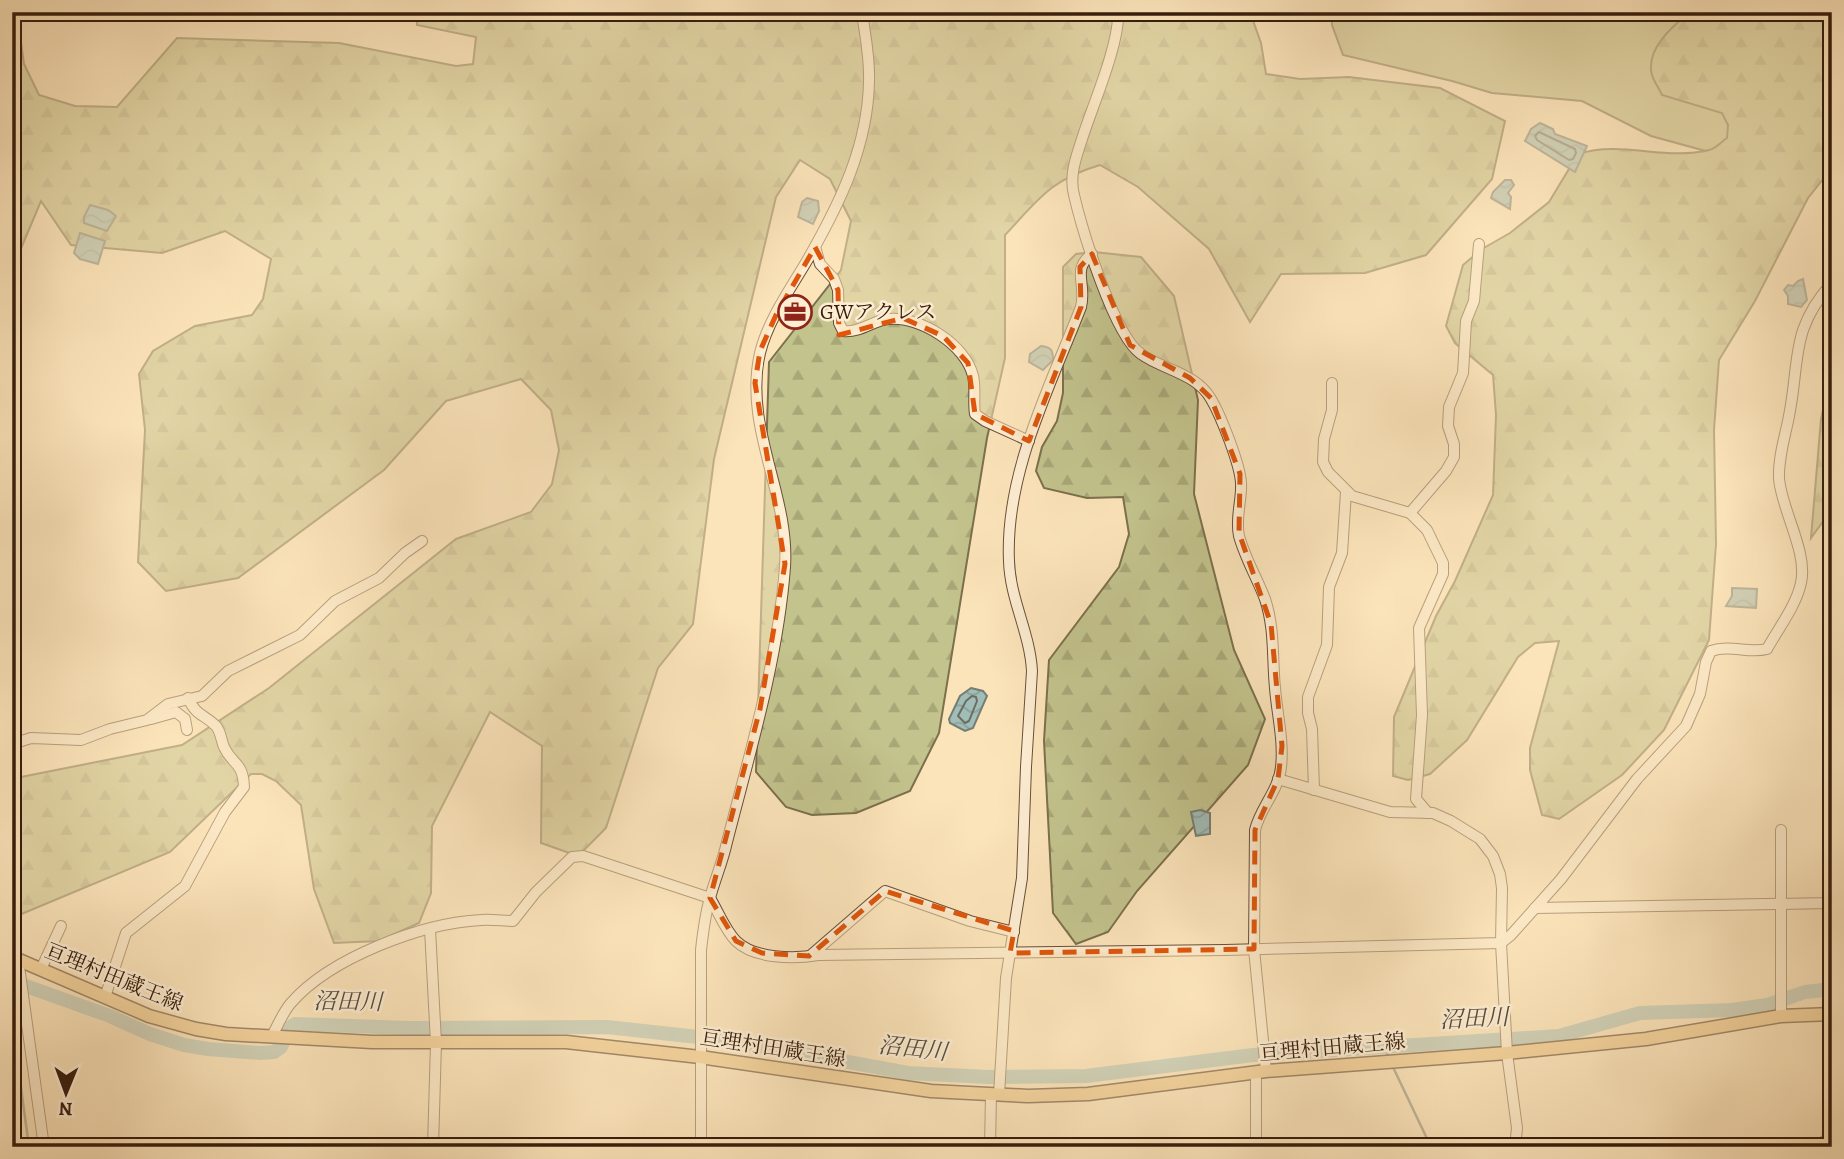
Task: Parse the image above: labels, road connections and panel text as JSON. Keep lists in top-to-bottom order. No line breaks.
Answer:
{"streets":{"main road":["亘理村田蔵王線"]},"water":["沼田川"],"places":{"office":["GWアクレス"]},"north":"bottom"}
